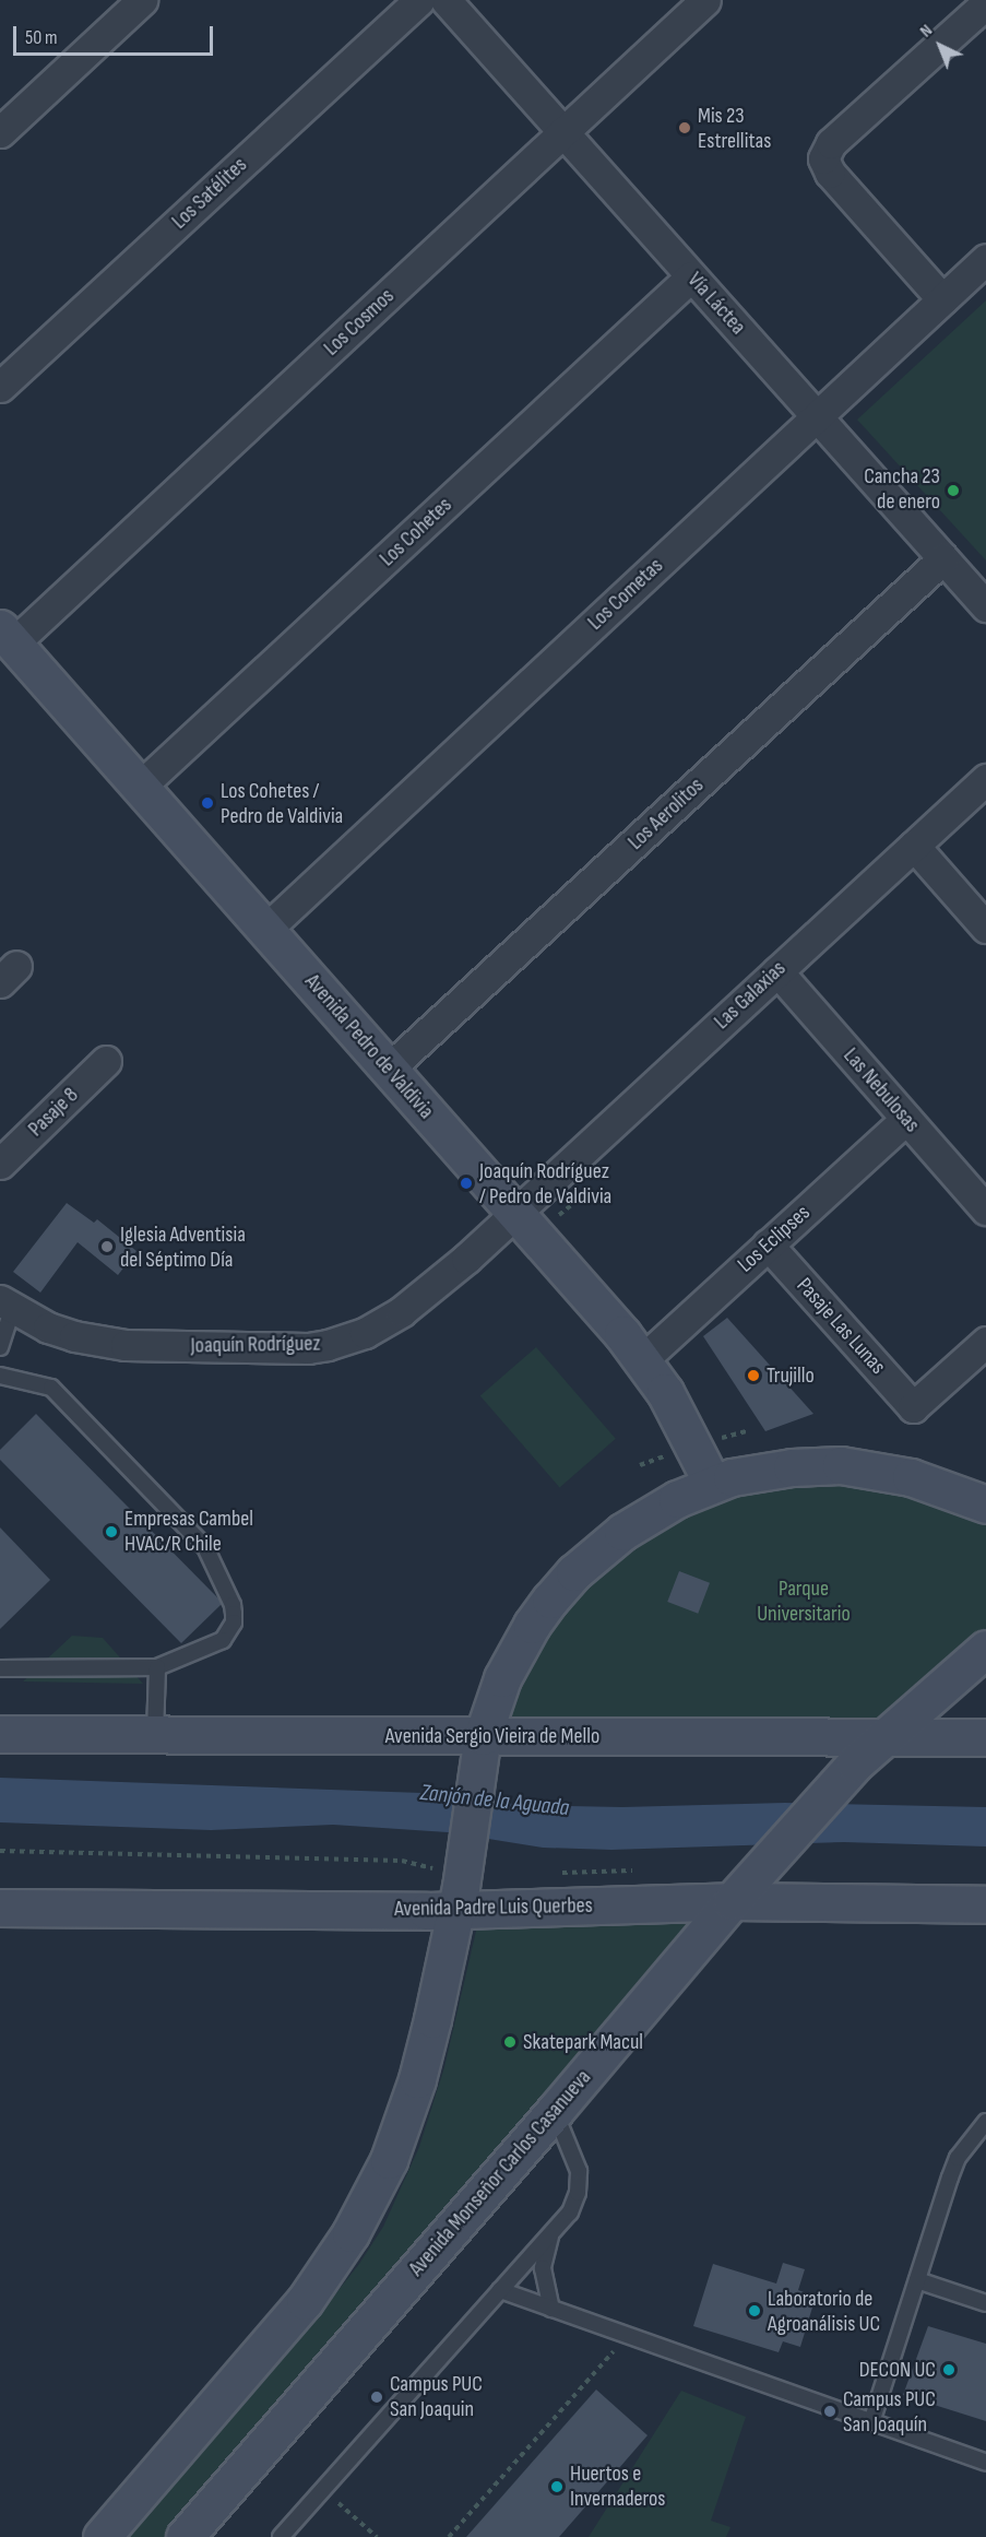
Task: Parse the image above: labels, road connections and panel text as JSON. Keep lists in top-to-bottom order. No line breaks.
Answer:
{"streets":{"main road":["Avenida Pedro de Valdivia","Avenida Sergio Vieira de Mello","Avenida Padre Luis Querbes","Avenida Monseñor Carlos Casanueva"],"street":["Los Satélites","Vía Láctea","Los Cosmos","Los Cohetes","Los Cometas","Los Aerolitos","Las Galaxias","Las Nebulosas","Pasaje 8","Los Eclipses","Pasaje Las Lunas","Joaquín Rodríguez"]},"crossings":[["Vía Láctea","Los Cosmos"],["Vía Láctea","Los Cohetes"],["Vía Láctea","Los Cometas"],["Vía Láctea","Los Aerolitos"],["Los Cosmos","Avenida Pedro de Valdivia"],["Los Cohetes","Avenida Pedro de Valdivia"],["Los Cometas","Avenida Pedro de Valdivia"],["Los Aerolitos","Avenida Pedro de Valdivia"],["Las Galaxias","Avenida Pedro de Valdivia"],["Las Galaxias","Las Nebulosas"],["Las Galaxias","Joaquín Rodríguez"],["Avenida Pedro de Valdivia","Los Eclipses"],["Avenida Pedro de Valdivia","Joaquín Rodríguez"],["Las Nebulosas","Los Eclipses"],["Los Eclipses","Pasaje Las Lunas"],["Avenida Sergio Vieira de Mello","Avenida Monseñor Carlos Casanueva"],["Avenida Padre Luis Querbes","Avenida Monseñor Carlos Casanueva"]],"water":["Zanjón de la Aguada"],"parks":["Parque Universitario"],"places":["Mis 23 Estrellitas","Cancha 23 de enero","Los Cohetes / Pedro de Valdivia","Joaquín Rodríguez / Pedro de Valdivia","Iglesia Adventisia del Séptimo Día","Trujillo","Empresas Cambel HVAC/R Chile","Skatepark Macul","Laboratorio de Agroanálisis UC","DECON UC","Campus PUC San Joaquin","Campus PUC San Joaquín","Huertos e Invernaderos"],"scale_bar":"50 m","north":"top left"}
